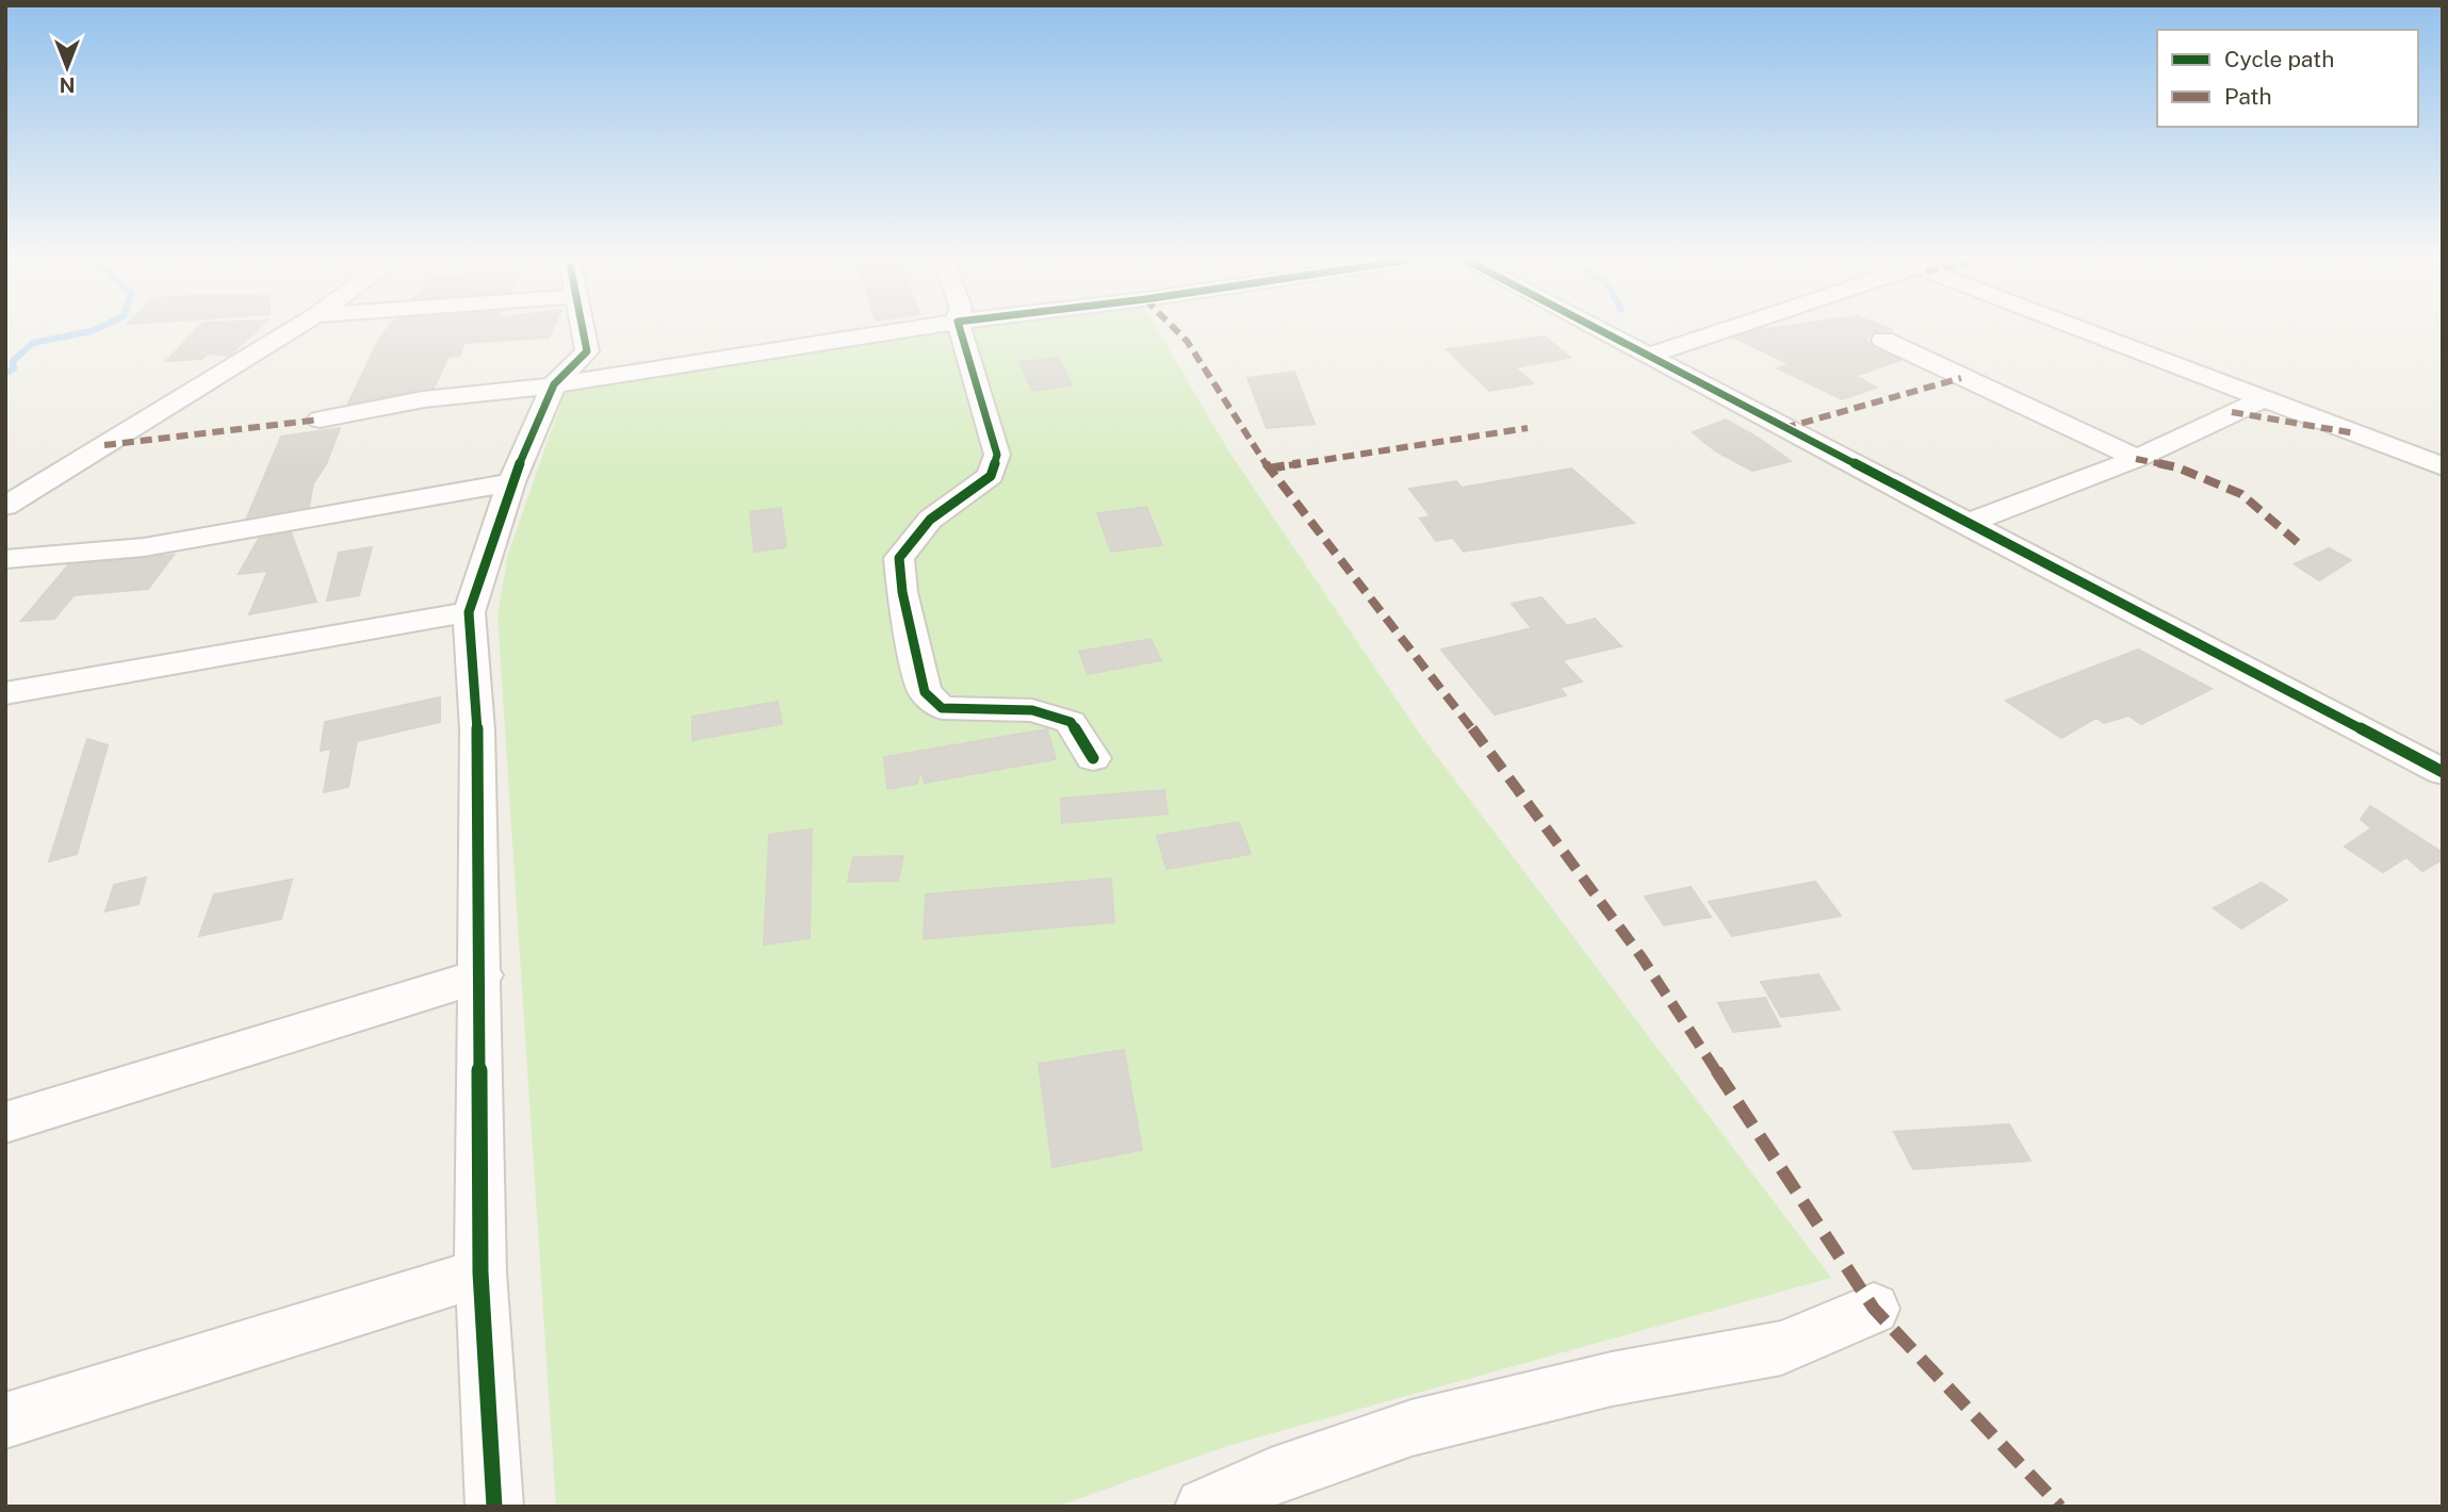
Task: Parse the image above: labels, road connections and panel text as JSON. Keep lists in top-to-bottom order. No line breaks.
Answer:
{"legend":["Cycle path","Path"],"north":"bottom"}
